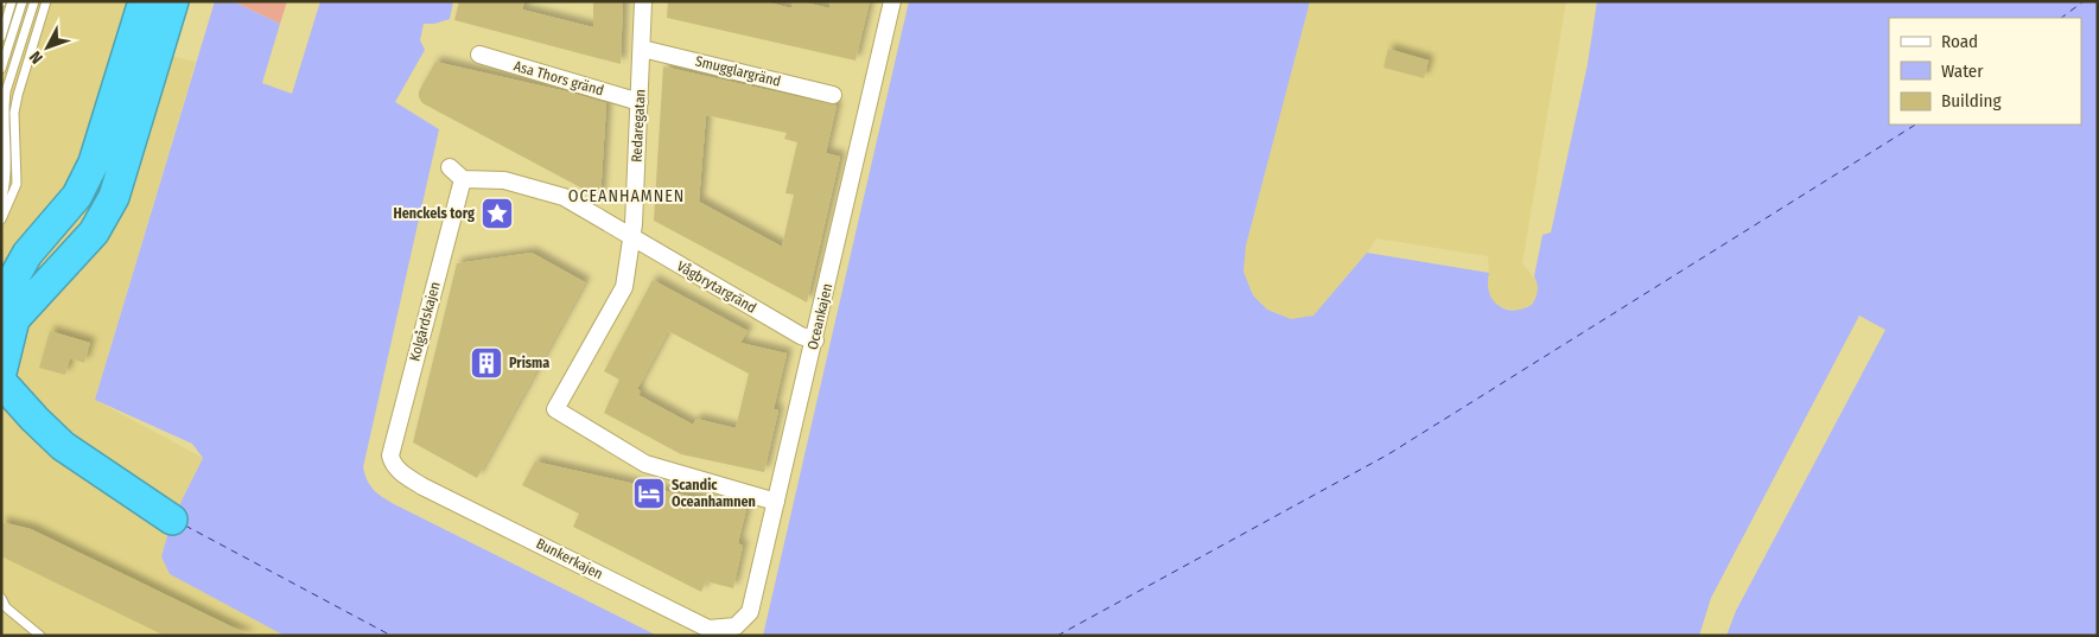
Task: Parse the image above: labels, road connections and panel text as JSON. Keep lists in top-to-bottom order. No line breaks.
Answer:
{"streets":{"street":["Smugglargränd","Asa Thors gränd","Redaregatan","Vågbrytargränd","Oceankajen","Kolgårdskajen","Bunkerkajen"]},"crossings":[["Smugglargränd","Redaregatan"],["Asa Thors gränd","Redaregatan"],["Redaregatan","Vågbrytargränd"],["Redaregatan","Oceankajen"],["Vågbrytargränd","Oceankajen"],["Oceankajen","Bunkerkajen"],["Kolgårdskajen","Bunkerkajen"]],"districts":["OCEANHAMNEN"],"places":{"place":["Henckels torg"],"building":["Prisma"],"hotel":["Scandic Oceanhamnen"]},"legend":["Road","Water","Building"],"north":"bottom left"}
